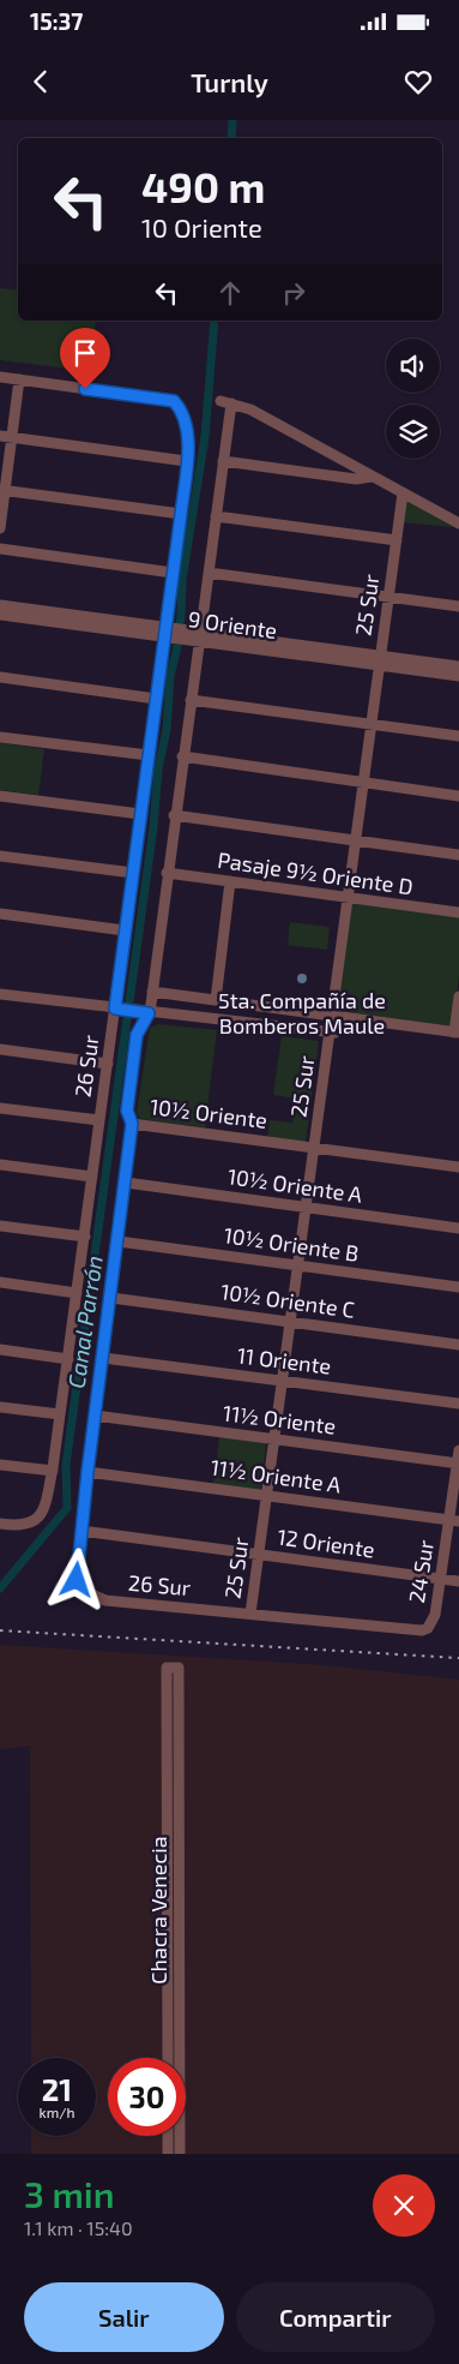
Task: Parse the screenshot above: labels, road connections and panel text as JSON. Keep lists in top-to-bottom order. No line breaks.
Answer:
{"streets":{"street":["25 Sur","9 Oriente","Pasaje 9½ Oriente D","26 Sur","10½ Oriente","10½ Oriente A","10½ Oriente B","10½ Oriente C","11 Oriente","11½ Oriente","11½ Oriente A","12 Oriente","24 Sur","Chacra Venecia"]},"crossings":[["25 Sur","9 Oriente"],["25 Sur","Pasaje 9½ Oriente D"],["25 Sur","26 Sur"],["25 Sur","10½ Oriente"],["25 Sur","10½ Oriente A"],["25 Sur","10½ Oriente B"],["25 Sur","10½ Oriente C"],["25 Sur","11 Oriente"],["25 Sur","11½ Oriente"],["25 Sur","11½ Oriente A"],["25 Sur","12 Oriente"],["25 Sur","24 Sur"],["9 Oriente","26 Sur"],["Pasaje 9½ Oriente D","26 Sur"],["26 Sur","10½ Oriente"],["26 Sur","10½ Oriente A"],["26 Sur","10½ Oriente B"],["26 Sur","10½ Oriente C"],["26 Sur","11 Oriente"],["26 Sur","11½ Oriente"],["26 Sur","11½ Oriente A"],["26 Sur","12 Oriente"],["26 Sur","24 Sur"],["11½ Oriente","24 Sur"],["11½ Oriente A","24 Sur"],["12 Oriente","24 Sur"]],"water":["Canal Parrón"],"places":["5ta. Compañía de Bomberos Maule"],"page":{"status":"15:37","header":"Turnly","turn":["490 m","10 Oriente"],"speed":"21 km/h","limit":"30","heading":["3 min","1.1 km · 15:40"],"buttons":["Salir","Compartir"]}}
